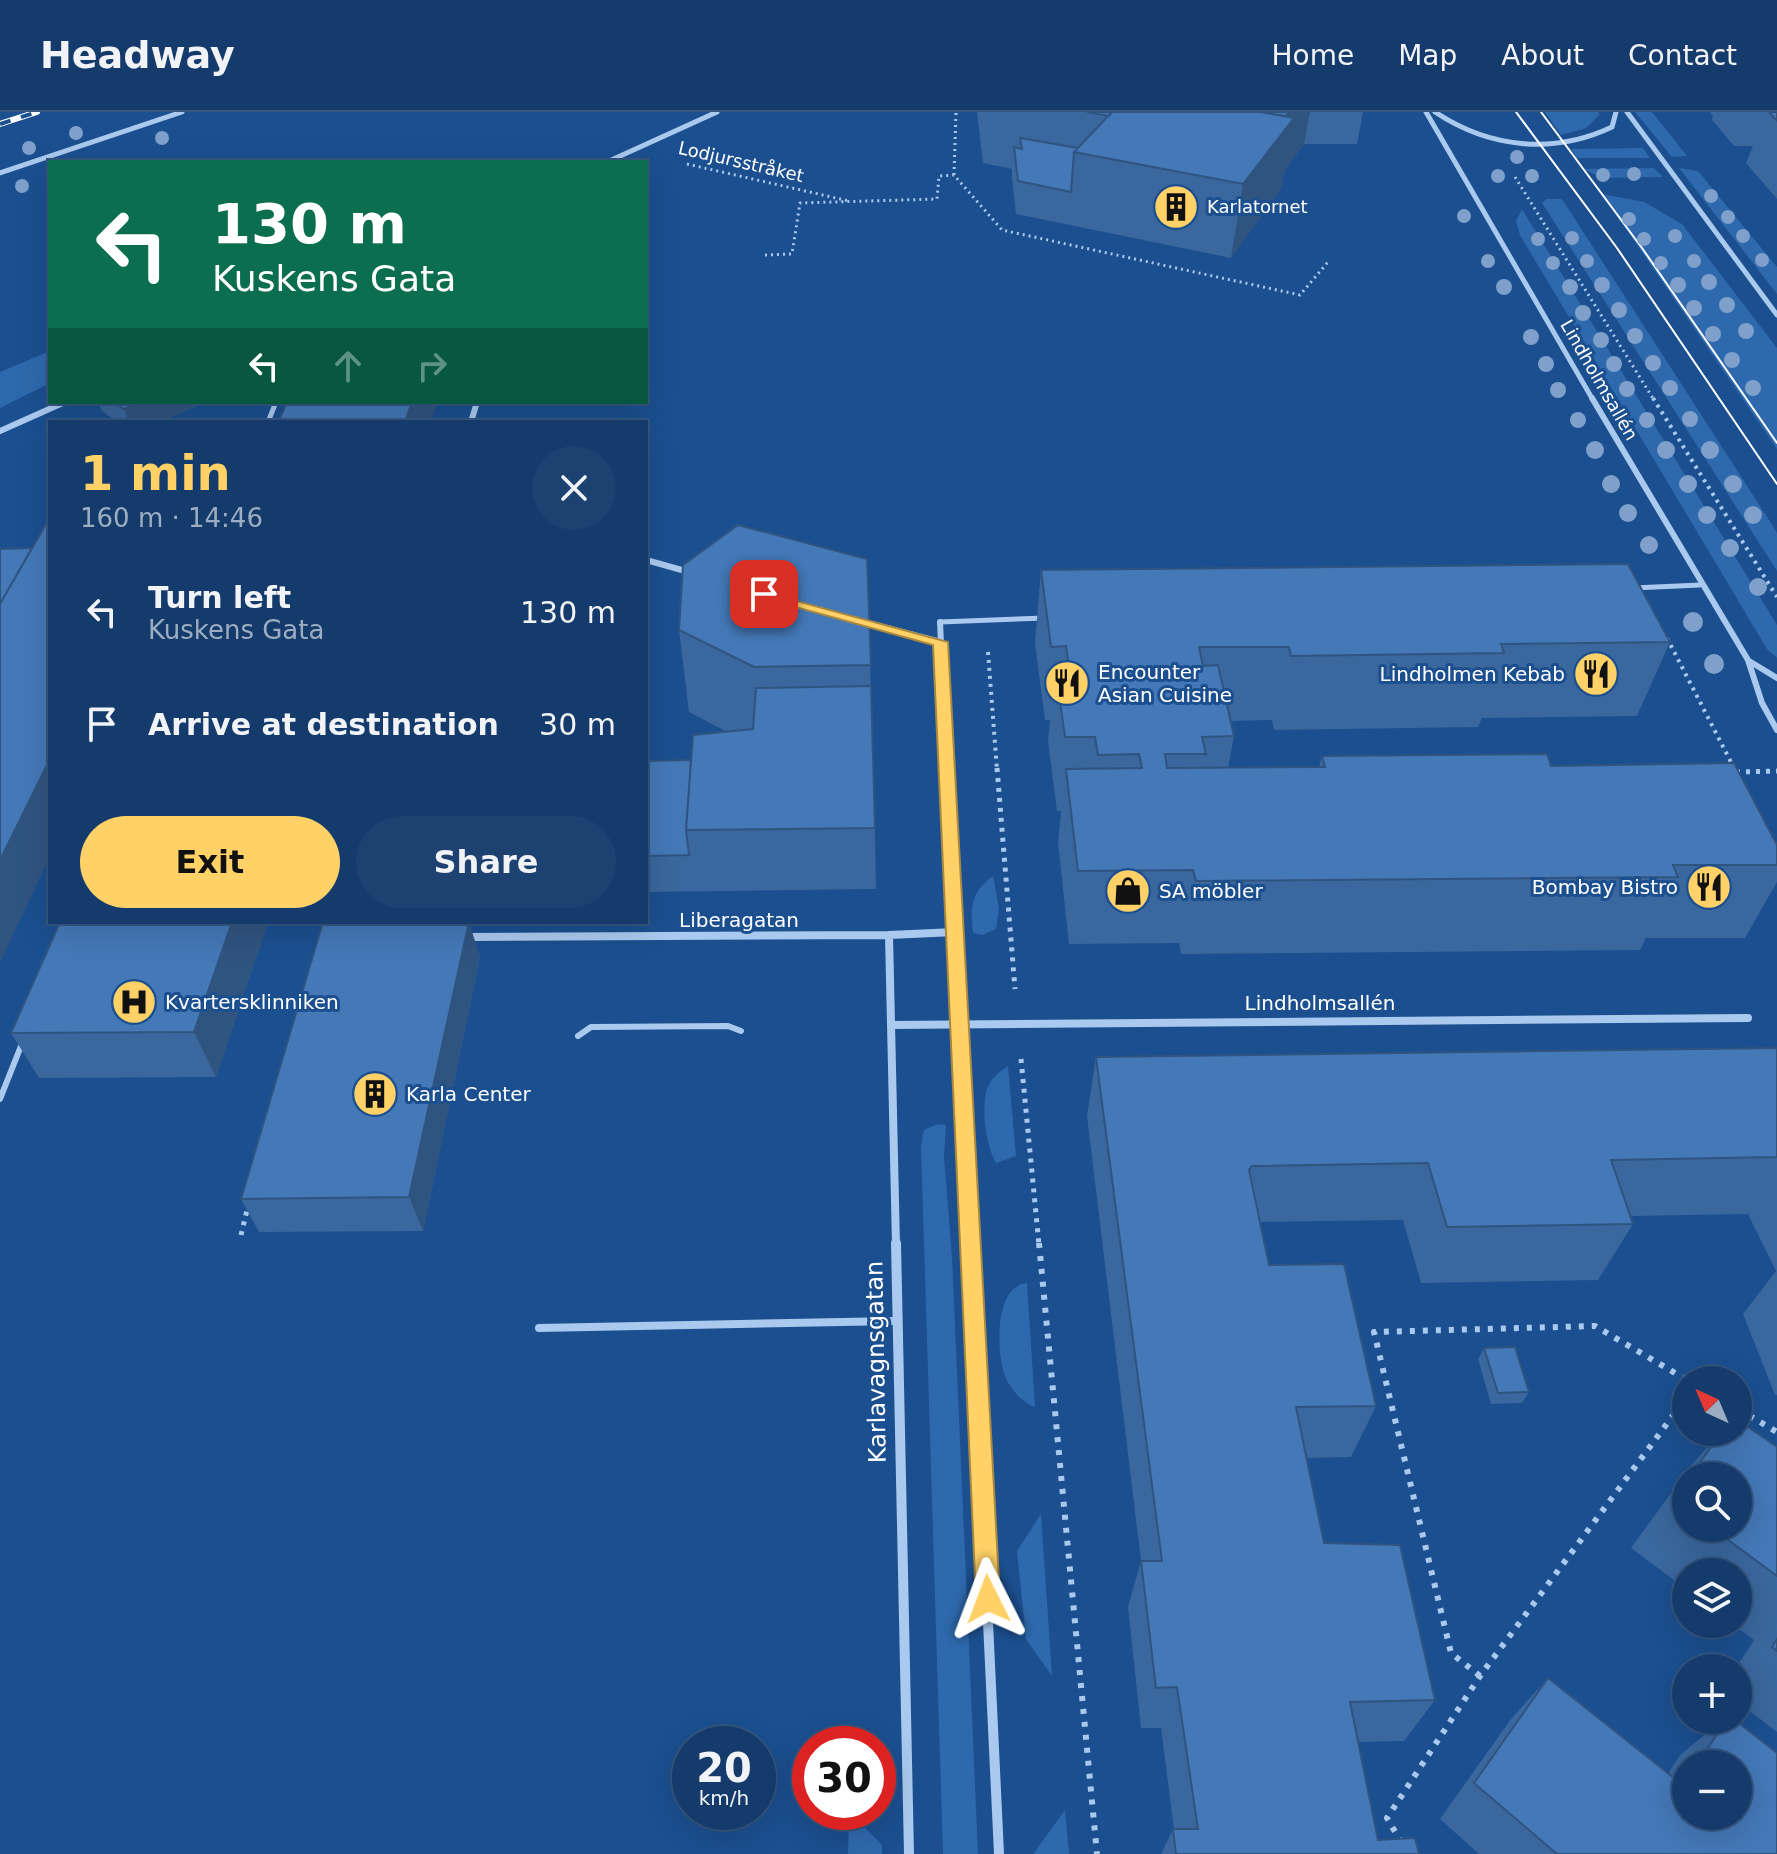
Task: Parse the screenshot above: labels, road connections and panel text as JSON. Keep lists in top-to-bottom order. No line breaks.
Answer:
{"streets":{"street":["Lindholmsallén","Liberagatan","Karlavagnsgatan"],"path":["Lodjursstråket"]},"crossings":[["Lindholmsallén","Karlavagnsgatan"],["Liberagatan","Karlavagnsgatan"]],"places":{"building":["Karlatornet","Karla Center"],"restaurant":["Lindholmen Kebab","Encounter Asian Cuisine","Bombay Bistro"],"shop":["SA möbler"],"hospital":["Kvartersklinniken"]},"north":"top left","page":{"header":"Headway","nav":["Home","Map","About","Contact"],"turn":["130 m","Kuskens Gata"],"heading":["1 min","160 m · 14:46"],"list":[{"name":"Turn left","note":"Kuskens Gata","value":"130 m"},{"name":"Arrive at destination","value":"30 m"}],"buttons":["Exit","Share"],"map_buttons":["+","−"],"speed":"20 km/h","limit":"30"}}
